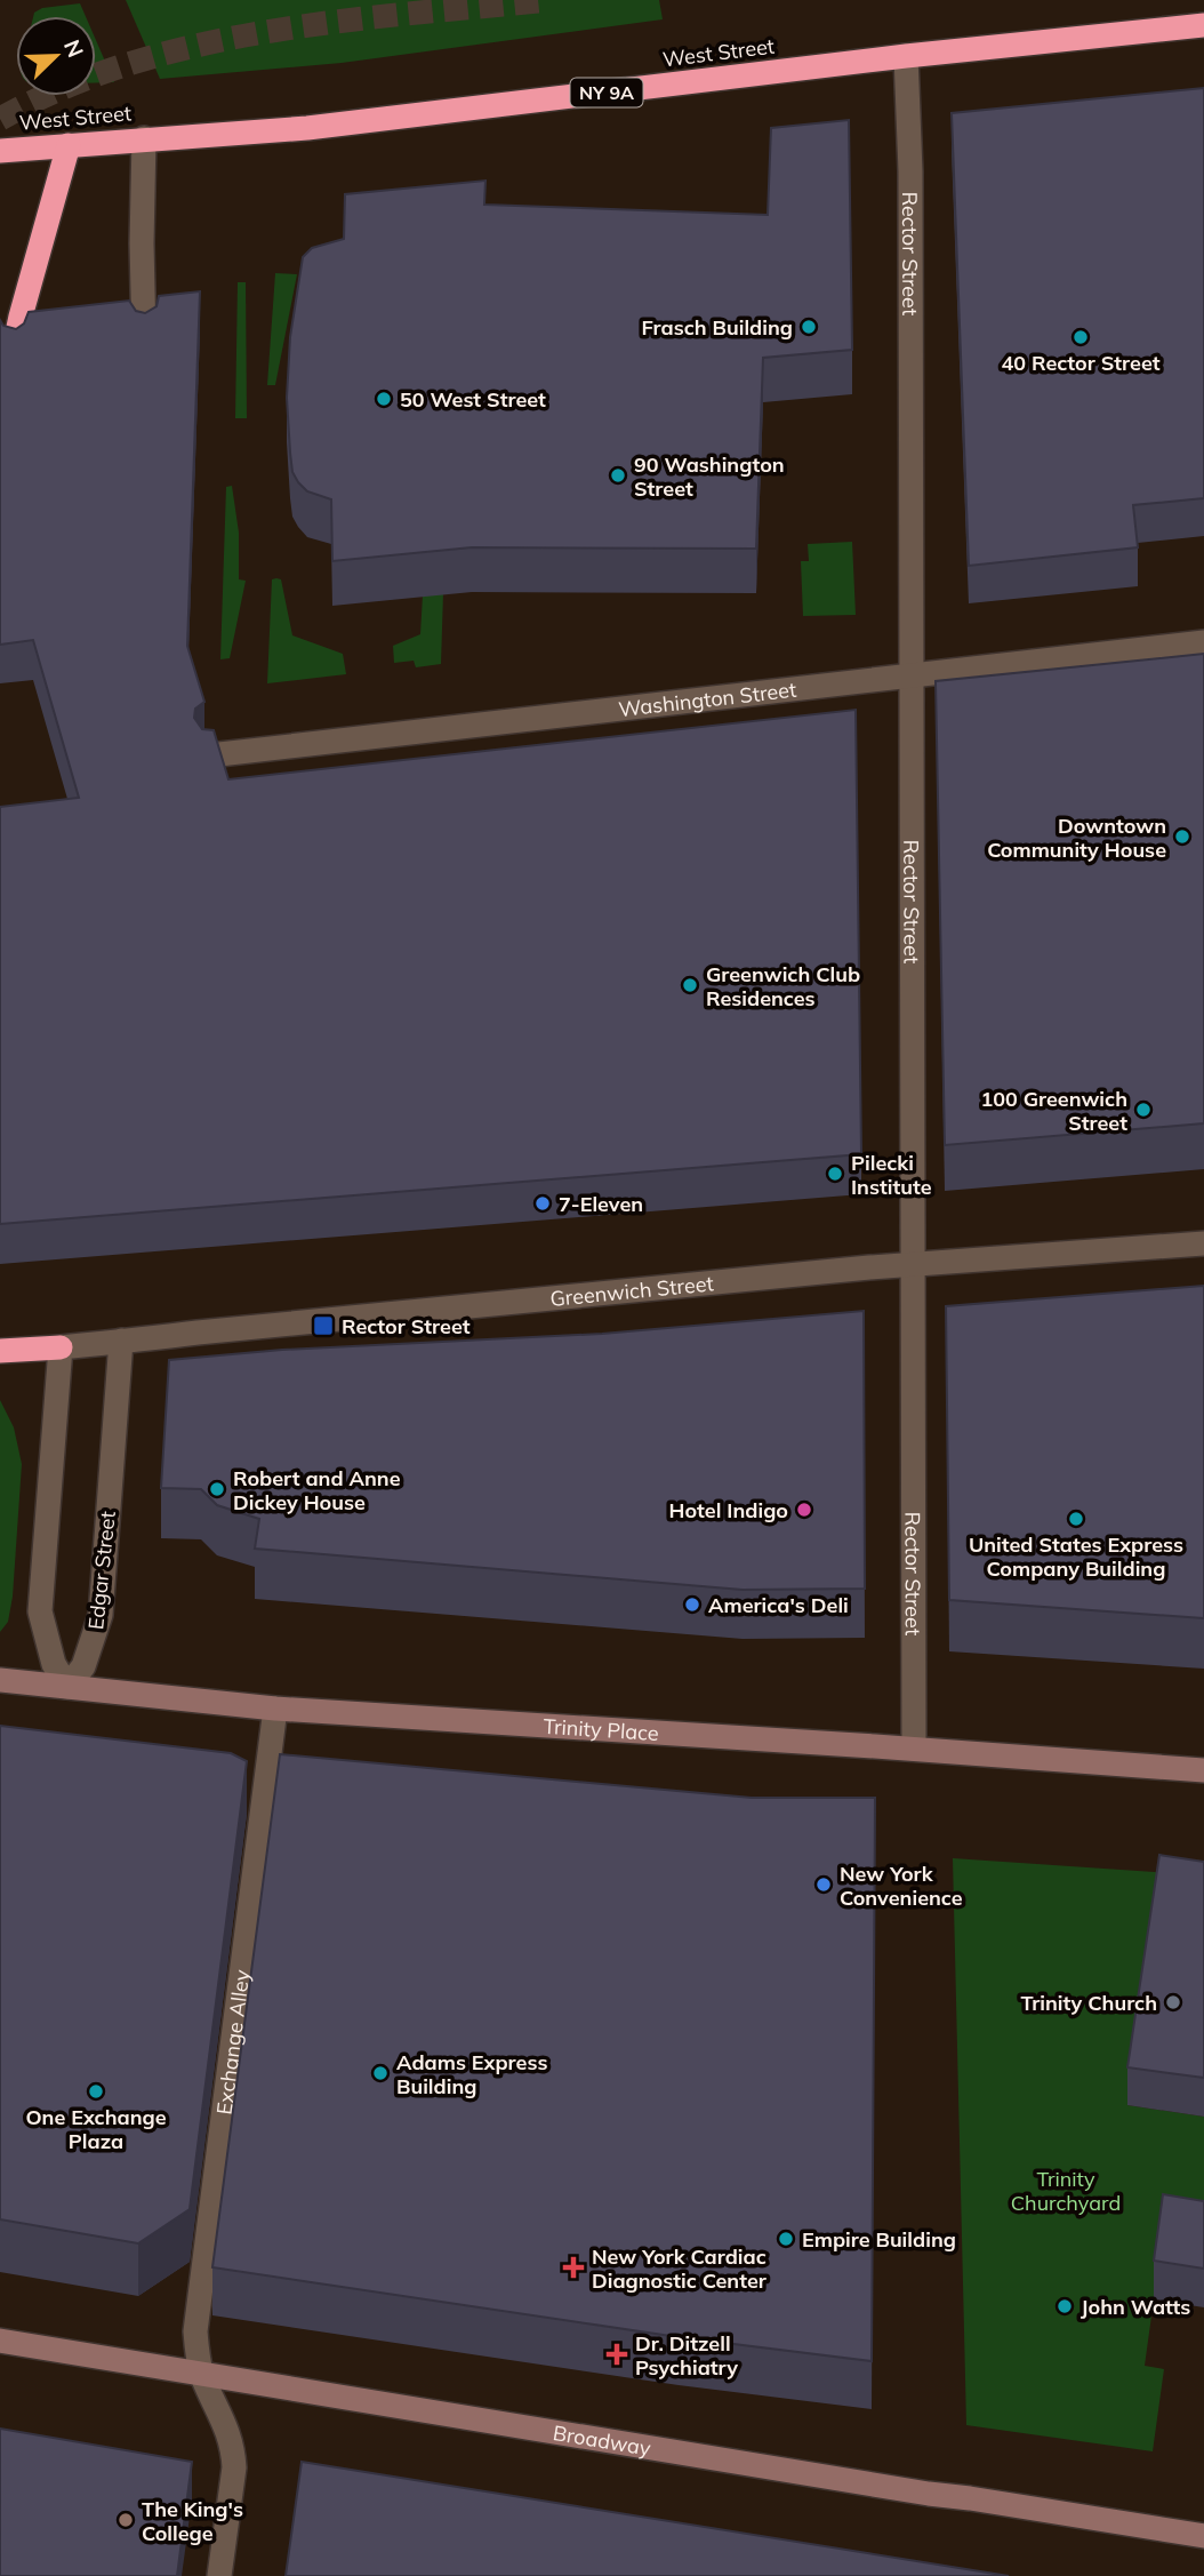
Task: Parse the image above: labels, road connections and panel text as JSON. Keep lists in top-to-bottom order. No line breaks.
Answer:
{"streets":{"highway":["West Street","NY 9A"],"main road":["Trinity Place","Broadway"],"street":["Rector Street","Washington Street","Greenwich Street","Edgar Street","Exchange Alley"]},"crossings":[["West Street","Rector Street"],["Rector Street","Washington Street"],["Rector Street","Greenwich Street"],["Rector Street","Trinity Place"],["Greenwich Street","Edgar Street"],["Edgar Street","Trinity Place"],["Trinity Place","Exchange Alley"],["Exchange Alley","Broadway"]],"parks":["Trinity Churchyard"],"places":{"other":["Frasch Building","40 Rector Street","50 West Street","90 Washington Street","Downtown Community House","Greenwich Club Residences","100 Greenwich Street","Pilecki Institute","7-Eleven","Robert and Anne Dickey House","Hotel Indigo","United States Express Company Building","America's Deli","New York Convenience","Trinity Church","Adams Express Building","One Exchange Plaza","Empire Building","John Watts","The King's College"],"transit":["Rector Street"],"health":["New York Cardiac Diagnostic Center","Dr. Ditzell Psychiatry"]},"north":"top right"}
